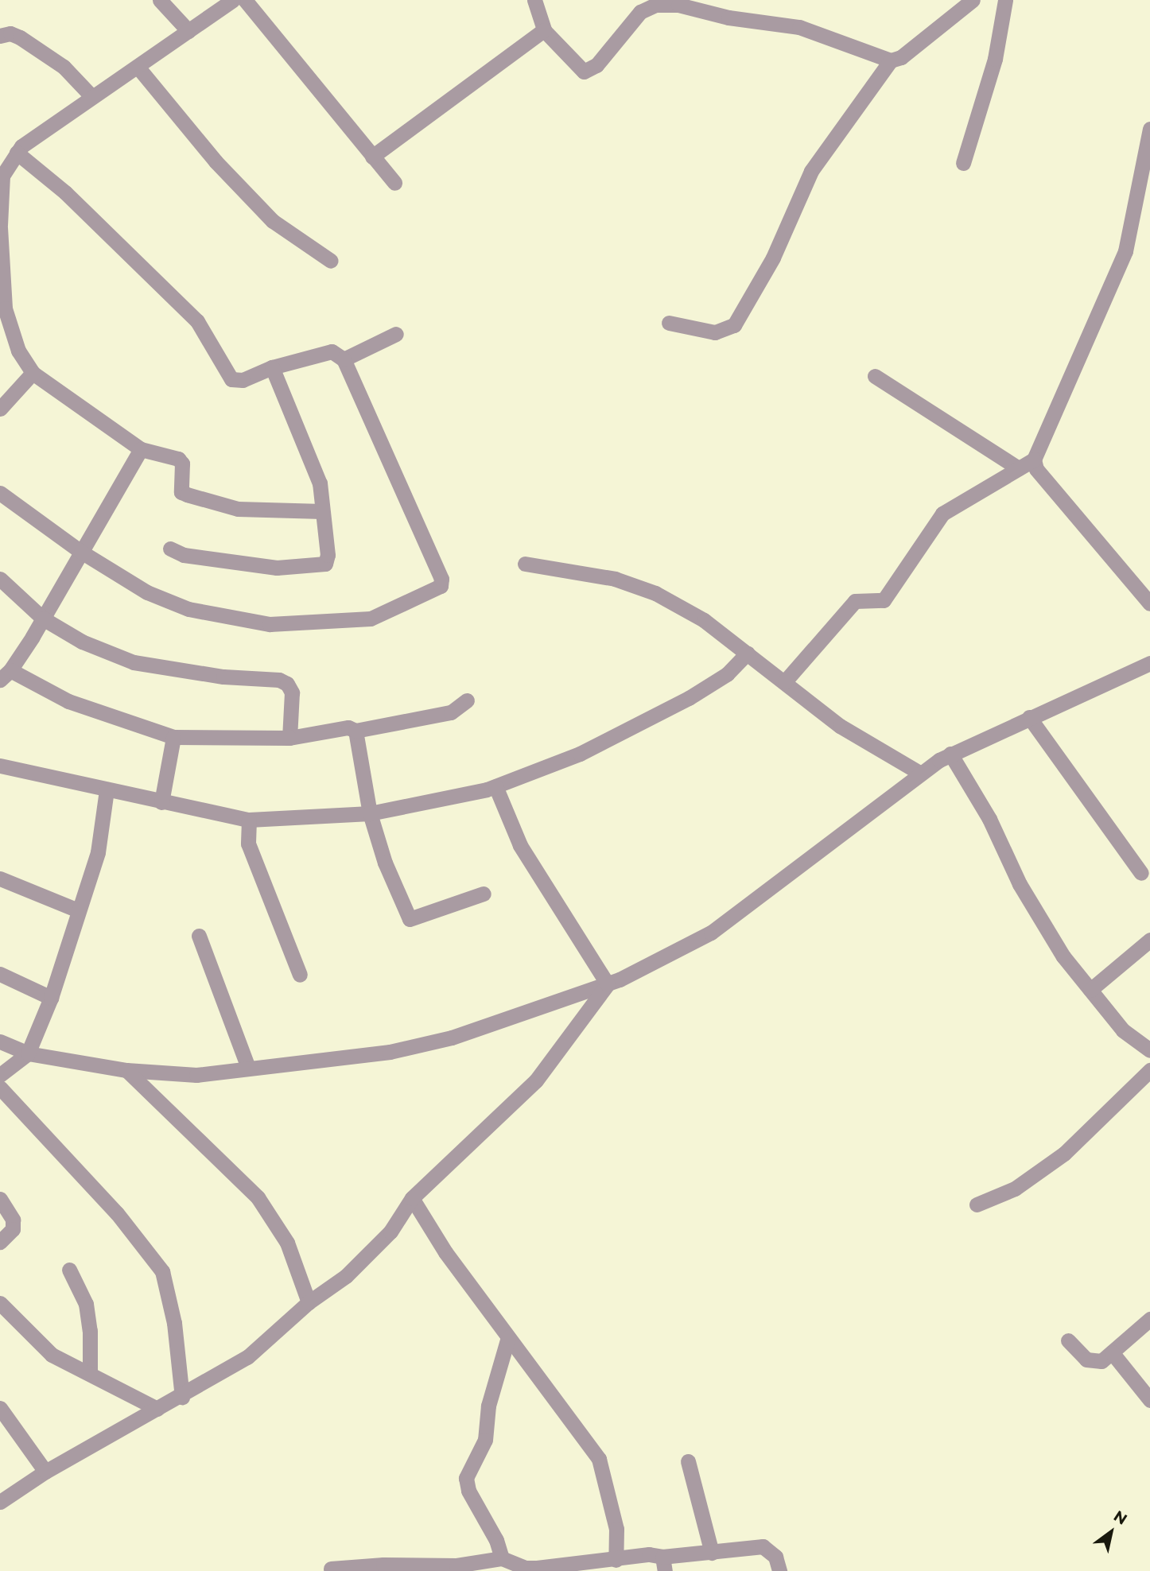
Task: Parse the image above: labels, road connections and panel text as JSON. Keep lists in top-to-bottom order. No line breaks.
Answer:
{"north":"top right"}
